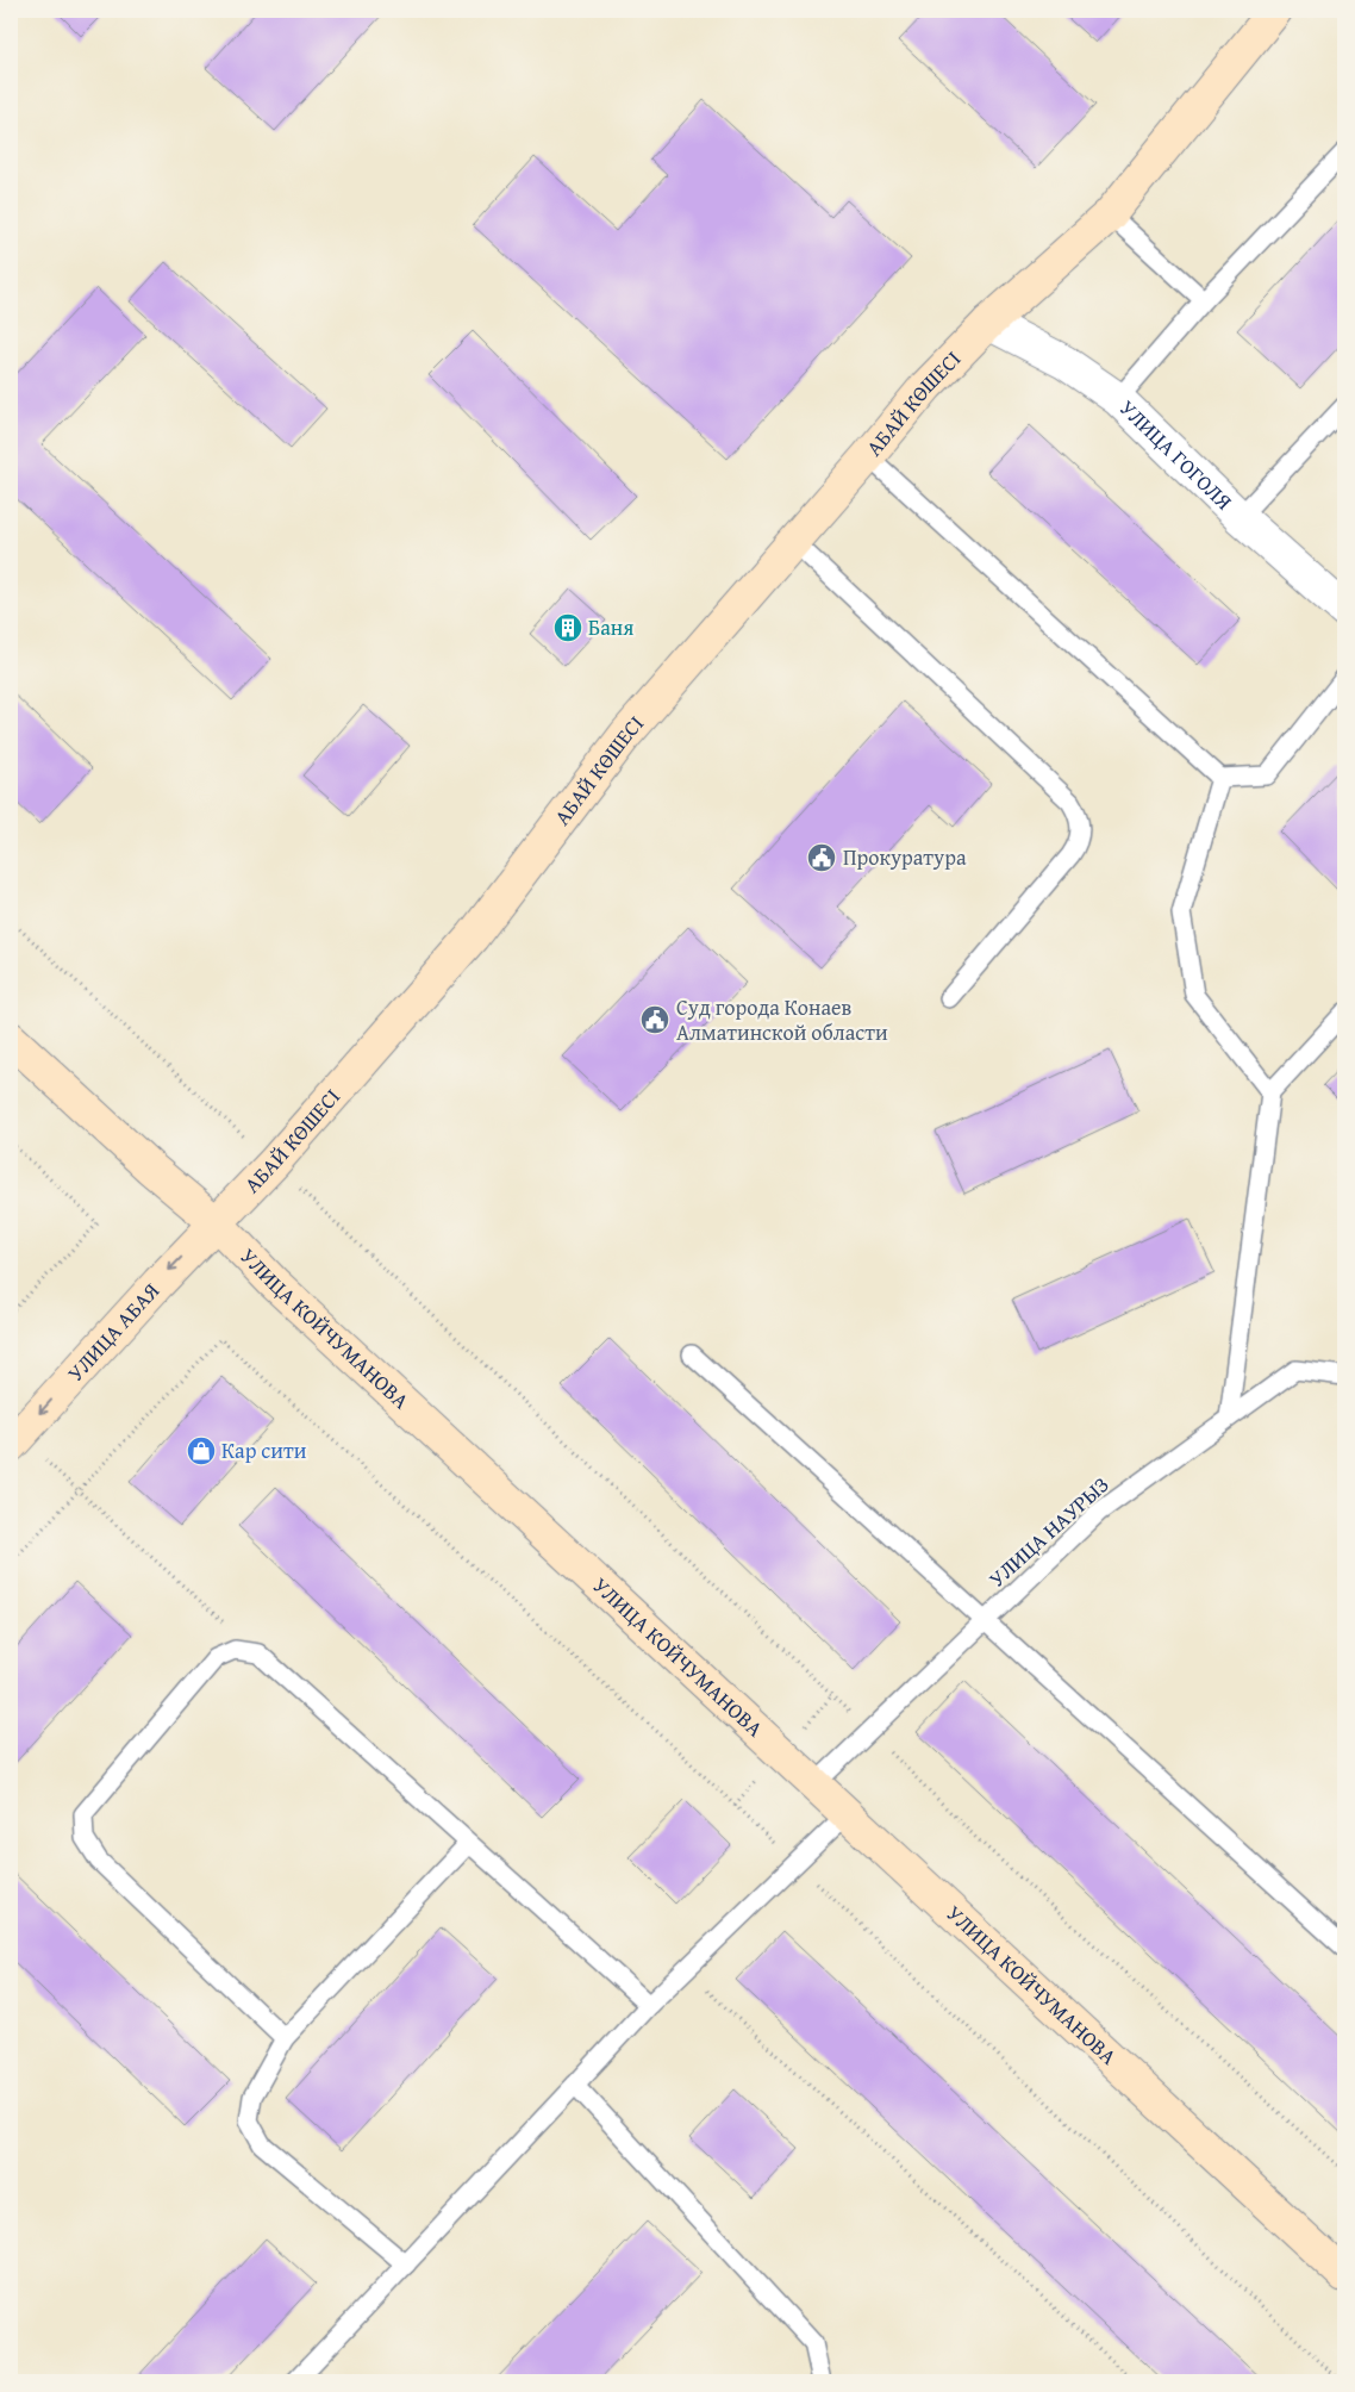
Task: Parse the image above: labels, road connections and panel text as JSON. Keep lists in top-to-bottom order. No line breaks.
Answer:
{"streets":{"street":["АБАЙ КӨШЕСІ","УЛИЦА ГОГОЛЯ","УЛИЦА КОЙЧУМАНОВА","УЛИЦА АБАЯ"],"lane":["УЛИЦА НАУРЫЗ"]},"crossings":[["АБАЙ КӨШЕСІ","УЛИЦА ГОГОЛЯ"],["АБАЙ КӨШЕСІ","УЛИЦА КОЙЧУМАНОВА"],["АБАЙ КӨШЕСІ","УЛИЦА АБАЯ"],["УЛИЦА КОЙЧУМАНОВА","УЛИЦА АБАЯ"],["УЛИЦА КОЙЧУМАНОВА","УЛИЦА НАУРЫЗ"]],"one_way":["УЛИЦА АБАЯ"],"places":{"building":["Баня"],"public building":["Прокуратура","Суд города Конаев Алматинской области"],"shop":["Кар сити"]}}
